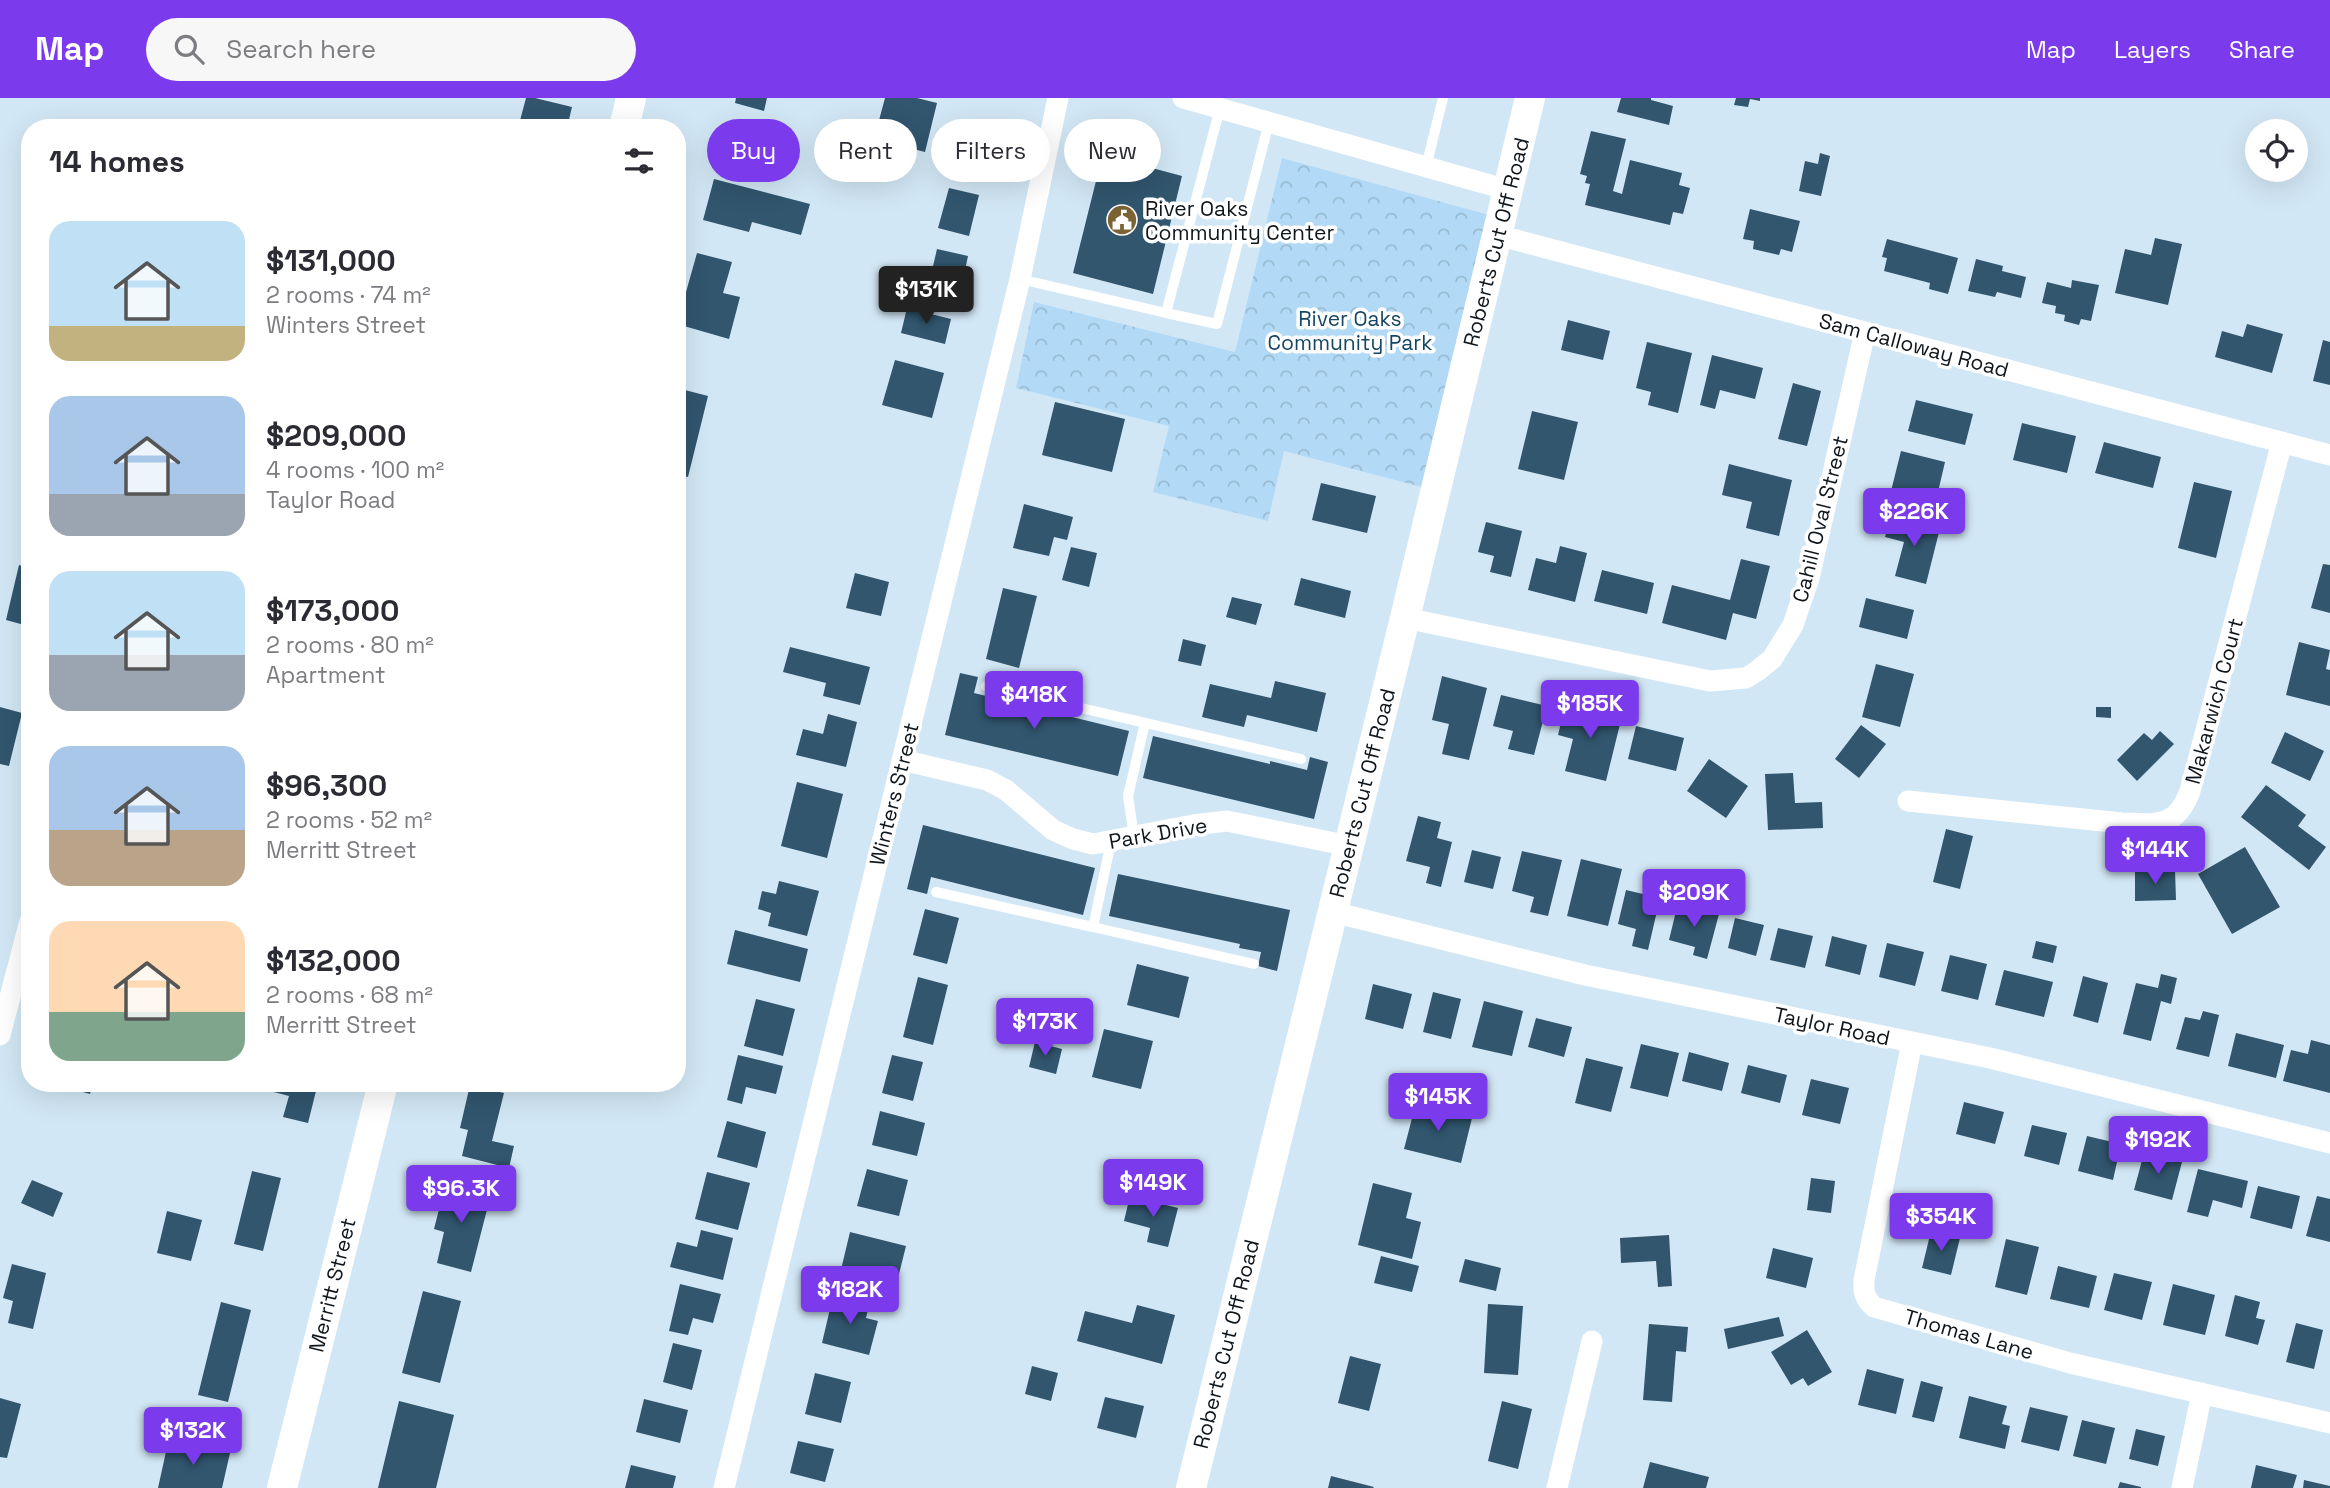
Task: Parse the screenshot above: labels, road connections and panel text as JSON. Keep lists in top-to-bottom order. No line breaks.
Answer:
{"streets":{"street":["Roberts Cut Off Road","Sam Calloway Road","Cahill Oval Street","Makarwich Court","Winters Street","Park Drive","Taylor Road","Merritt Street","Thomas Lane"]},"crossings":[["Roberts Cut Off Road","Sam Calloway Road"],["Roberts Cut Off Road","Cahill Oval Street"],["Roberts Cut Off Road","Park Drive"],["Roberts Cut Off Road","Taylor Road"],["Sam Calloway Road","Cahill Oval Street"],["Sam Calloway Road","Makarwich Court"],["Winters Street","Park Drive"],["Taylor Road","Thomas Lane"]],"parks":["River Oaks Community Park"],"places":{"public building":["River Oaks Community Center"]},"page":{"header":"Map","search":"Search here","nav":["Map","Layers","Share"],"chip":["Buy","Rent","Filters","New"],"heading":"14 homes","list":[{"name":"$131,000","note":"2 rooms · 74 m² · Winters Street"},{"name":"$209,000","note":"4 rooms · 100 m² · Taylor Road"},{"name":"$173,000","note":"2 rooms · 80 m² · Apartment"},{"name":"$96,300","note":"2 rooms · 52 m² · Merritt Street"},{"name":"$132,000","note":"2 rooms · 68 m² · Merritt Street"}],"price":["$131K","$226K","$418K","$185K","$144K","$209K","$173K","$145K","$192K","$149K","$96.3K","$354K","$182K","$132K"]}}
